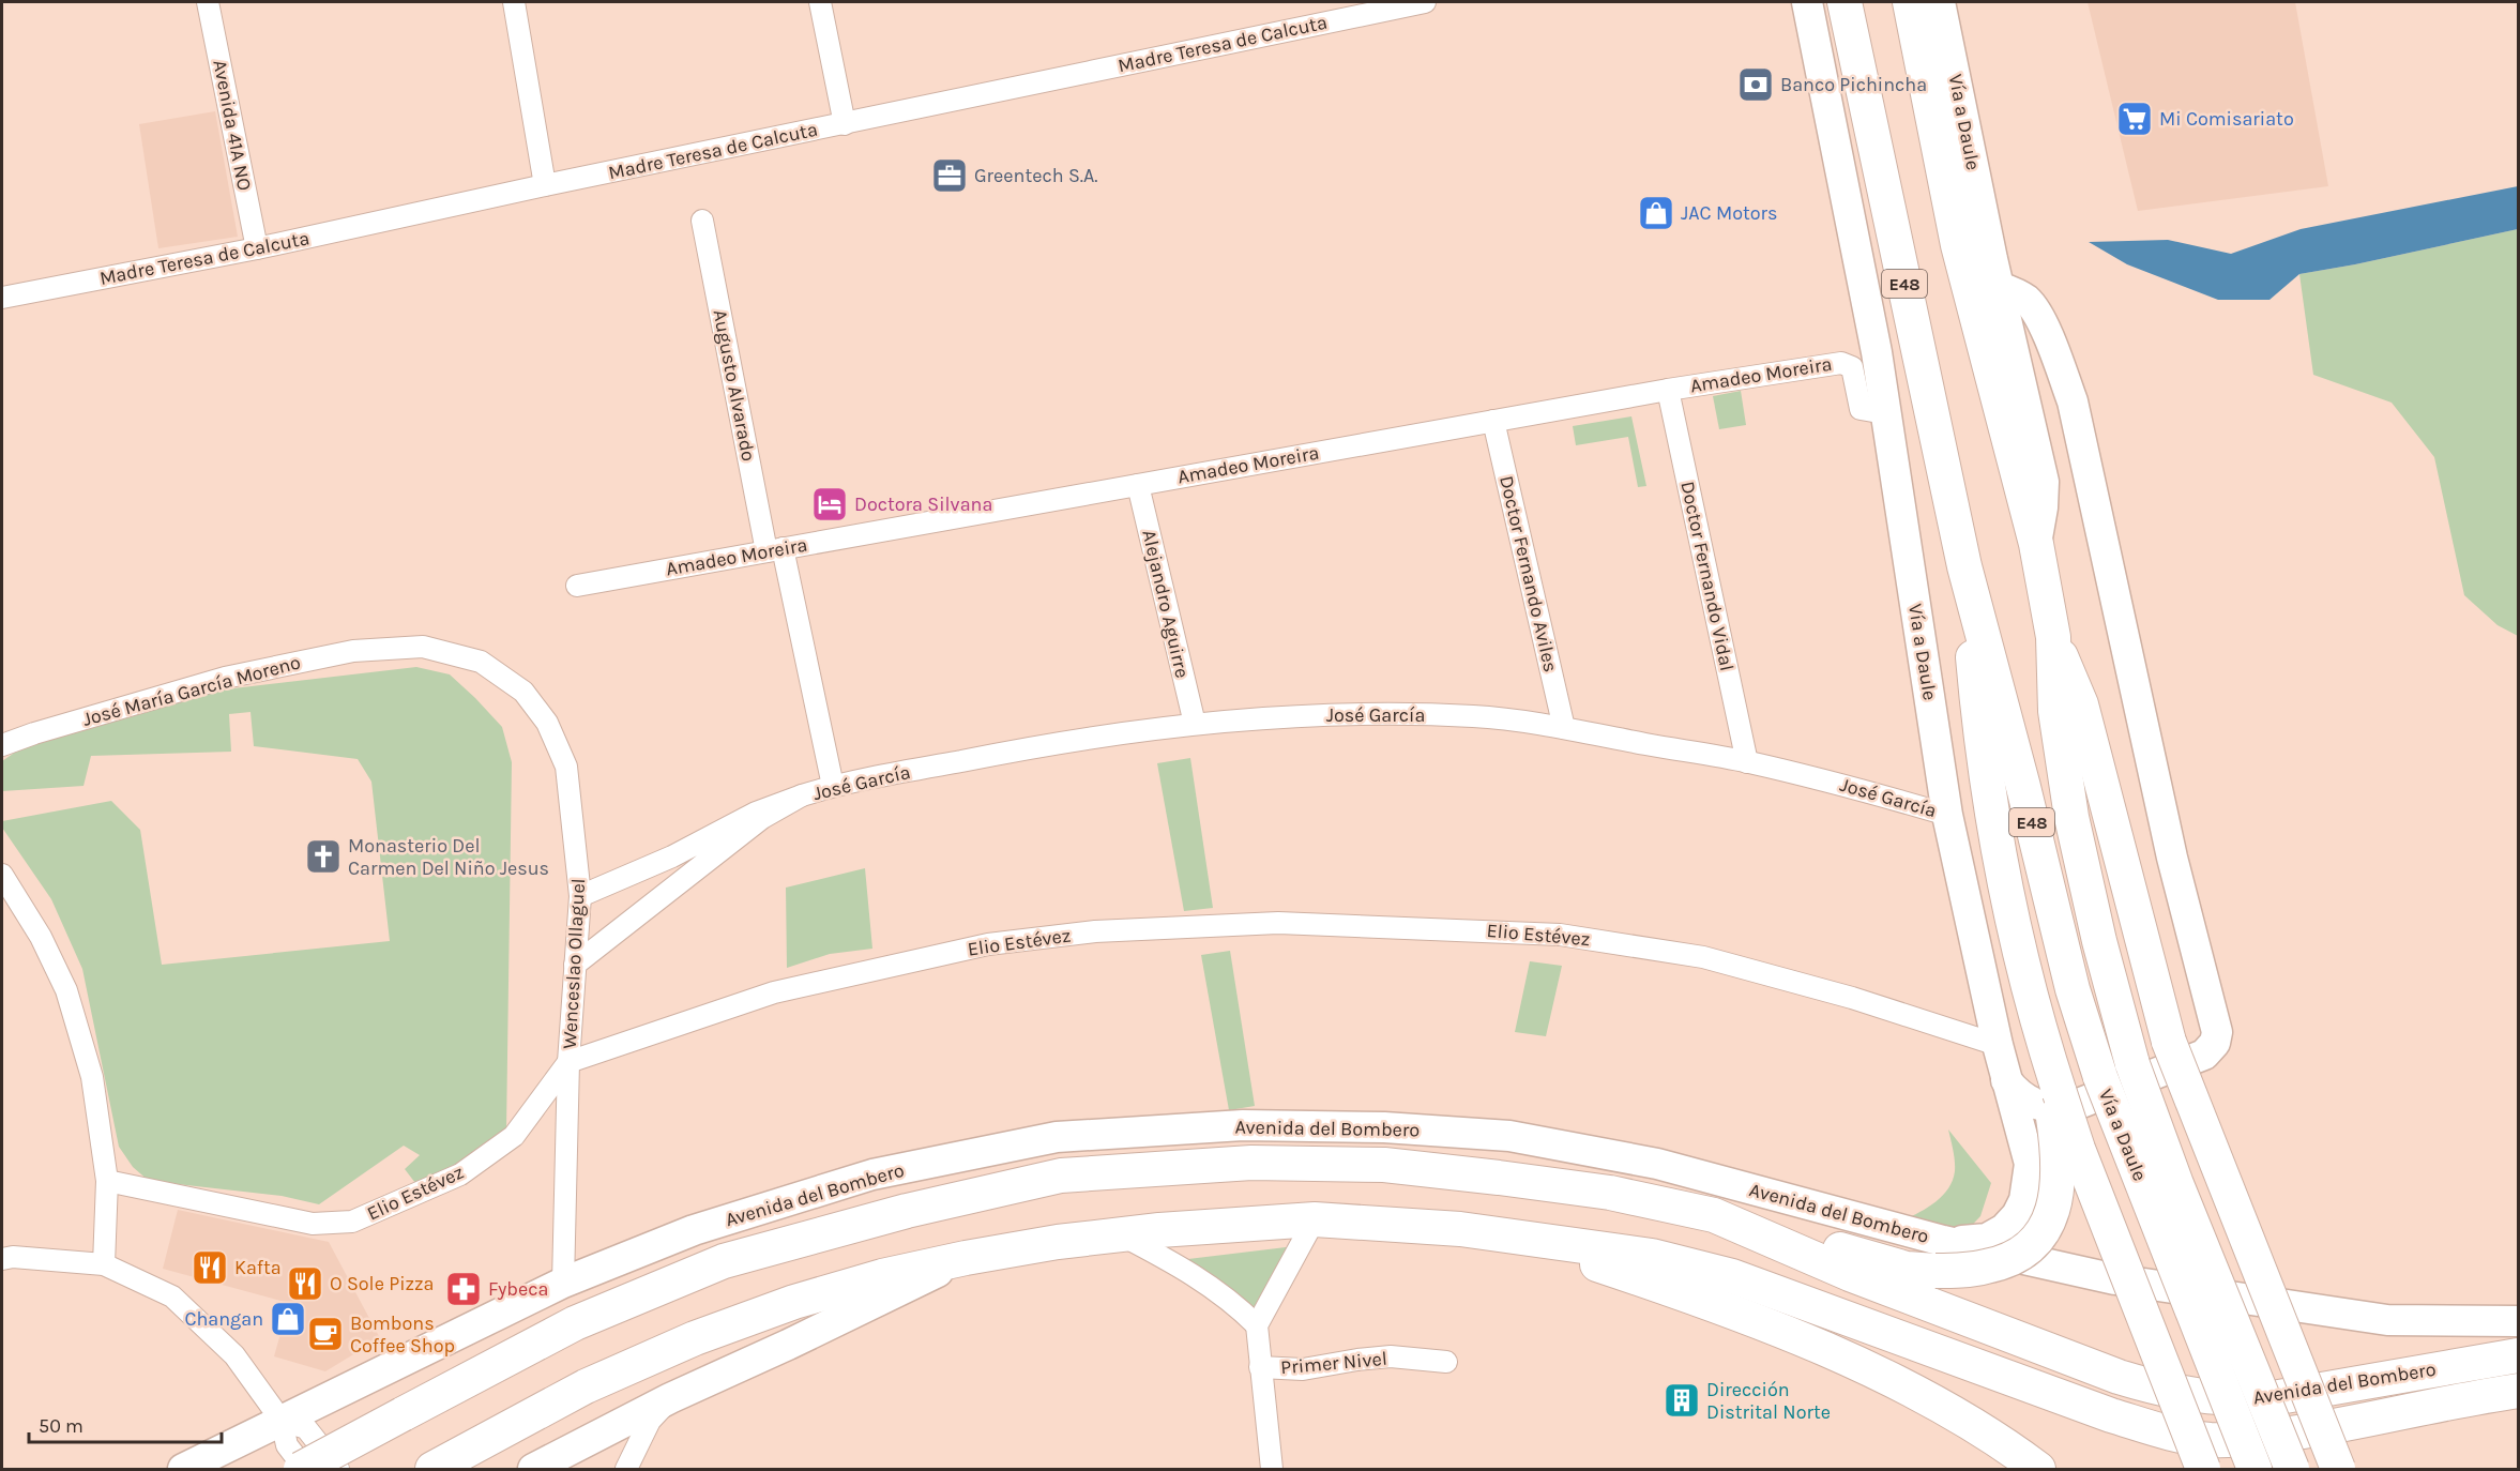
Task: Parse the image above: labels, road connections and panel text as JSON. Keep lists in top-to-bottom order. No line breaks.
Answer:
{"streets":{"main road":["Vía a Daule","E48","Avenida del Bombero"],"street":["Madre Teresa de Calcuta","Avenida 41A NO","Amadeo Moreira","Augusto Alvarado","Doctor Fernando Aviles","Doctor Fernando Vidal","Alejandro Aguirre","José María García Moreno","José García","Elio Estévez","Wenceslao Ollaguel","Primer Nivel"]},"crossings":[["Madre Teresa de Calcuta","Avenida 41A NO"],["Vía a Daule","Amadeo Moreira"],["Vía a Daule","José García"],["Vía a Daule","Elio Estévez"],["Vía a Daule","Avenida del Bombero"],["Amadeo Moreira","Augusto Alvarado"],["Amadeo Moreira","Doctor Fernando Aviles"],["Amadeo Moreira","Doctor Fernando Vidal"],["Amadeo Moreira","Alejandro Aguirre"],["Augusto Alvarado","José García"],["Doctor Fernando Aviles","José García"],["Doctor Fernando Vidal","José García"],["Alejandro Aguirre","José García"],["José María García Moreno","Wenceslao Ollaguel"],["José García","Wenceslao Ollaguel"],["Elio Estévez","Wenceslao Ollaguel"],["Wenceslao Ollaguel","Avenida del Bombero"]],"places":{"bank":["Banco Pichincha"],"supermarket":["Mi Comisariato"],"office":["Greentech S.A."],"shop":["JAC Motors","Changan"],"hotel":["Doctora Silvana"],"church":["Monasterio Del Carmen Del Niño Jesus"],"restaurant":["Kafta","O Sole Pizza"],"pharmacy":["Fybeca"],"cafe":["Bombons Coffee Shop"],"building":["Dirección Distrital Norte"]},"scale_bar":"50 m"}
